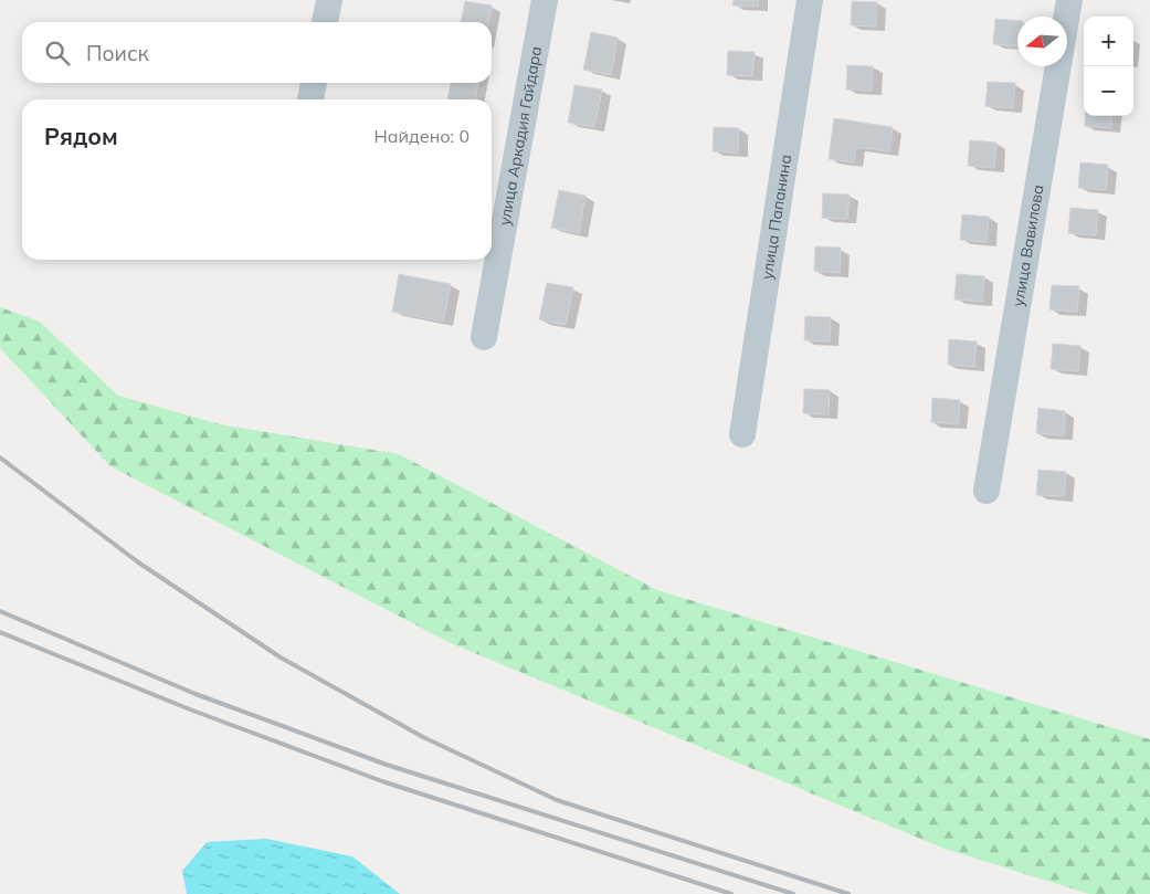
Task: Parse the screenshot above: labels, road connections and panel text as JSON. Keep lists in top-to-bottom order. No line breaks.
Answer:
{"streets":{"street":["улица Аркадия Гайдара","улица Папанина","улица Вавилова"]},"north":"left","page":{"map_buttons":["+","−"],"search":"Поиск","heading":["Рядом","Найдено: 0"]}}
